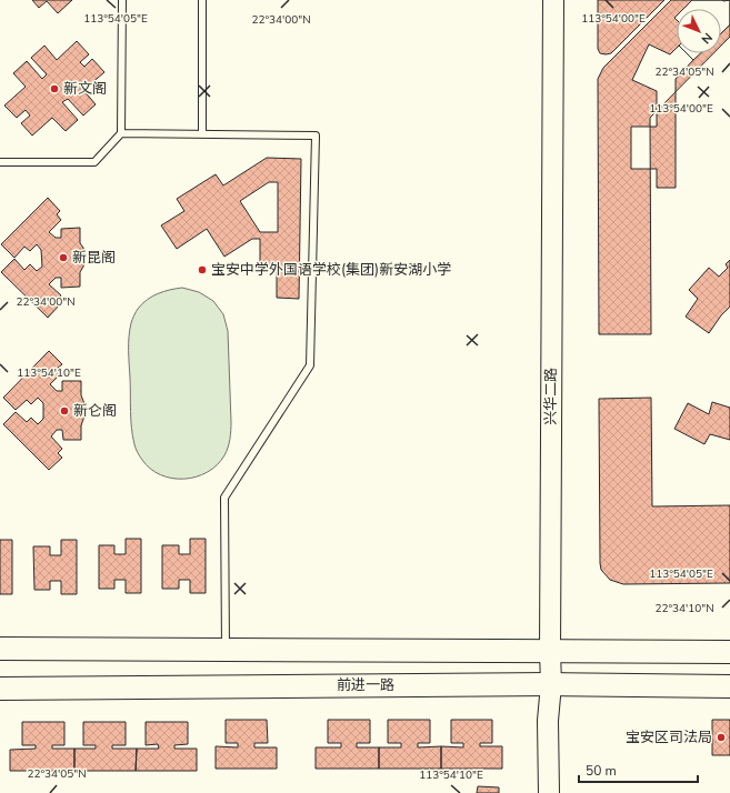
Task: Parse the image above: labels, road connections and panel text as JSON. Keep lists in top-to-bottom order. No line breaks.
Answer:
{"streets":{"main road":["兴华二路","前进一路"]},"crossings":[["兴华二路","前进一路"]],"places":["新文阁","新昆阁","宝安中学外国语学校(集团)新安湖小学","新仑阁","宝安区司法局"],"scale_bar":"50 m","north":"bottom right","coordinates":["113°54'05\"E","113°54'00\"E","22°34'00\"N","22°34'05\"N","113°54'10\"E","22°34'10\"N"]}
